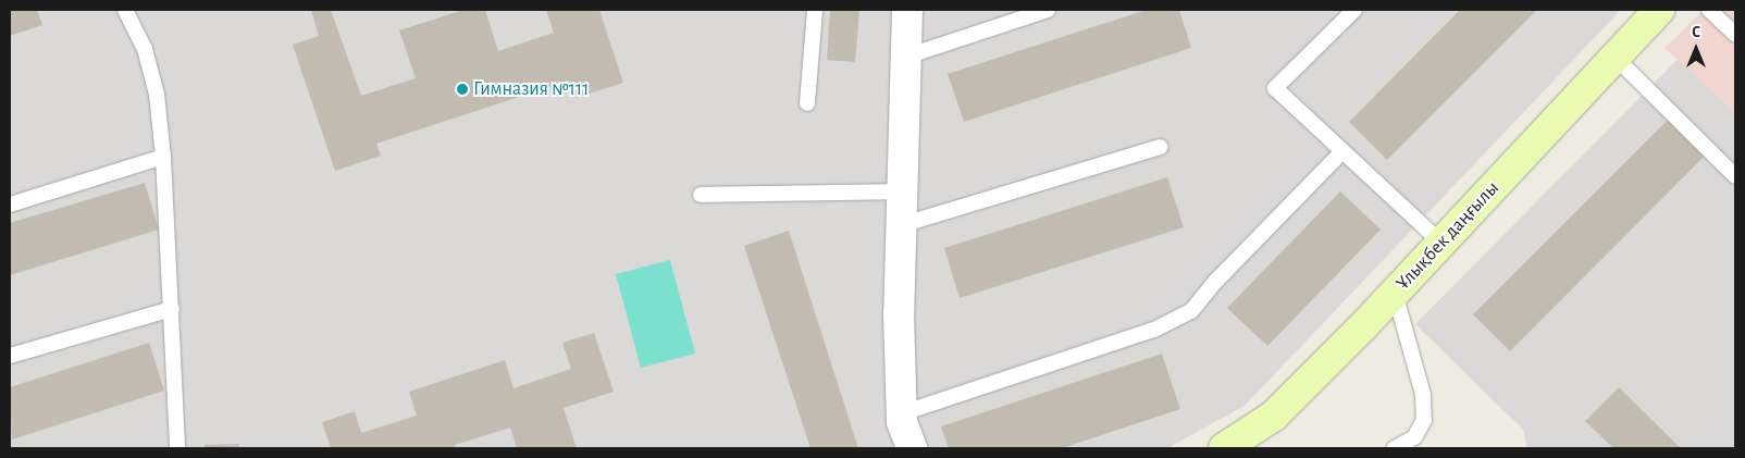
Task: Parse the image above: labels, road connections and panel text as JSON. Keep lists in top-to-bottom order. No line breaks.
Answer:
{"streets":{"street":["Ұлықбек даңғылы"]},"places":["Гимназия №111"],"north":"top"}
